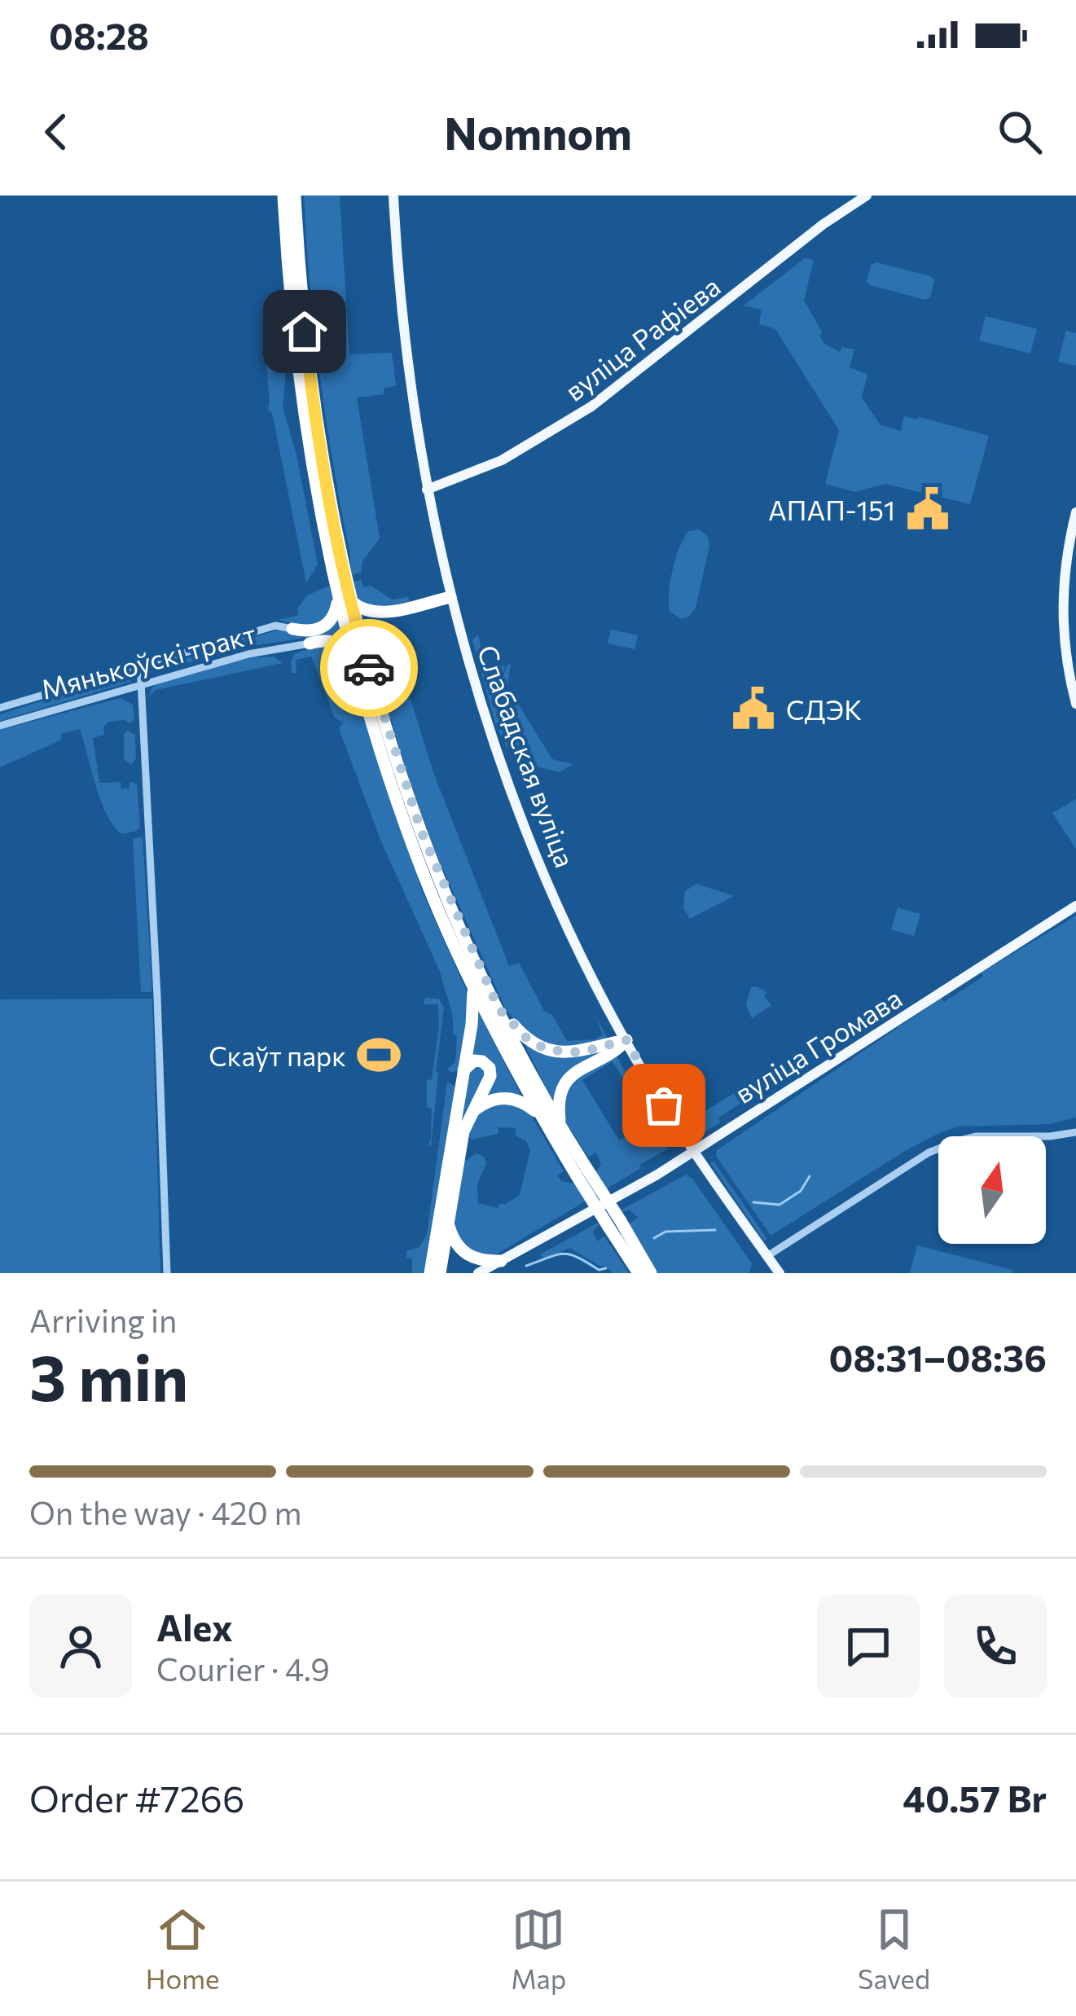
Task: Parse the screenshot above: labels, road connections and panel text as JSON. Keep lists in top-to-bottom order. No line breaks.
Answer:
{"streets":{"main road":["вуліца Рафіева","Слабадская вуліца","вуліца Громава"],"street":["Мянькоўскі тракт"]},"crossings":[["вуліца Рафіева","Слабадская вуліца"],["Слабадская вуліца","вуліца Громава"]],"places":{"public building":["АПАП-151","СДЭК"],"sports":["Скаўт парк"]},"north":"top","page":{"status":"08:28","header":"Nomnom","heading":["3 min","Arriving in","08:31–08:36"],"panel":["Alex","Courier · 4.9","Order #7266","40.57 Br"],"bar":"On the way · 420 m","tabs":["Home","Map","Saved"]}}
